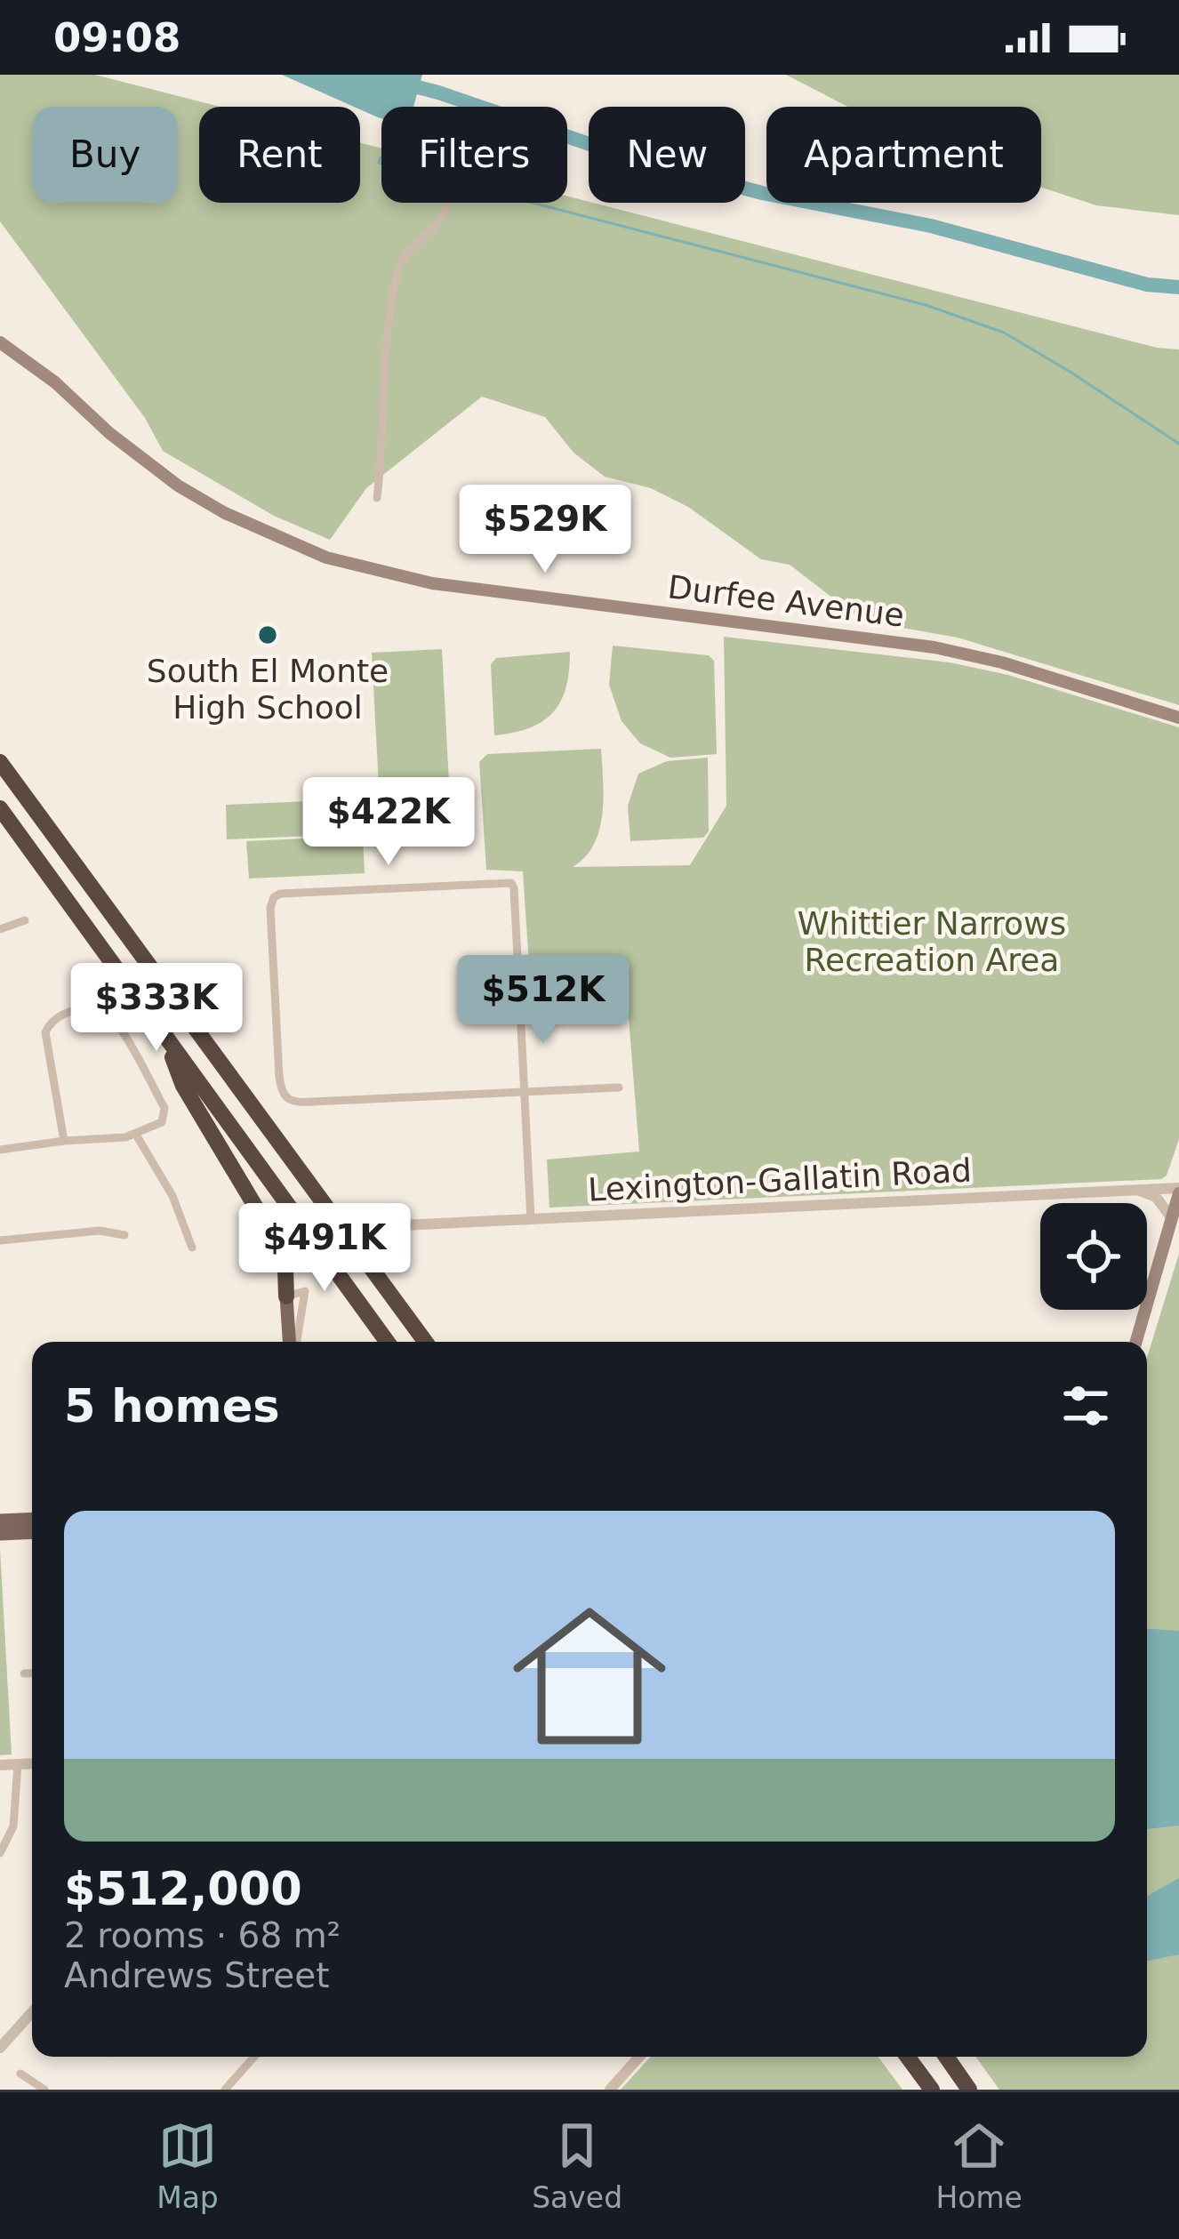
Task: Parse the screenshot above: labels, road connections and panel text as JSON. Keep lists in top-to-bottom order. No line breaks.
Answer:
{"streets":{"main road":["Durfee Avenue"],"street":["Lexington-Gallatin Road"]},"parks":["Whittier Narrows Recreation Area"],"places":["South El Monte High School"],"page":{"status":"09:08","chip":["Buy","Rent","Filters","New","Apartment"],"price":["$529K","$422K","$512K","$333K","$491K"],"heading":"5 homes","list":[{"name":"$512,000","note":"2 rooms · 68 m² · Andrews Street"}],"tabs":["Map","Saved","Home"]}}
